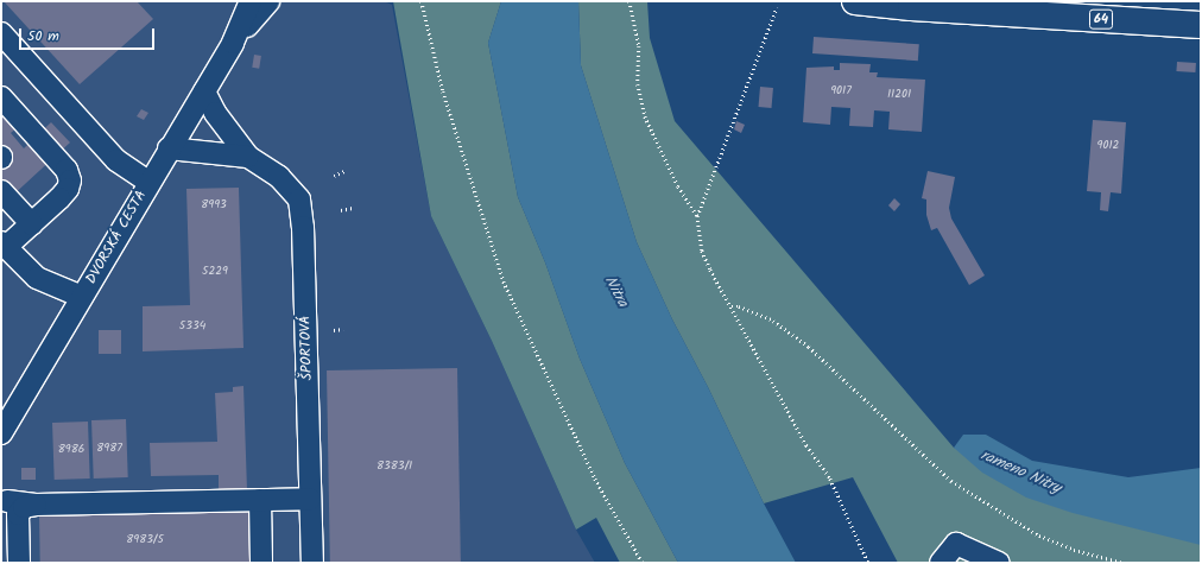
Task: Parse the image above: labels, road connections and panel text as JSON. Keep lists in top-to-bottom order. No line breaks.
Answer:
{"streets":{"main road":["64"],"street":["DVORSKÁ CESTA","ŠPORTOVÁ"]},"crossings":[["DVORSKÁ CESTA","ŠPORTOVÁ"]],"water":["Nitra","rameno Nitry"],"house_numbers":["9017","11201","9012","8993","5229","5334","8987","8986","8383/1","8983/5"],"scale_bar":"50 m"}
